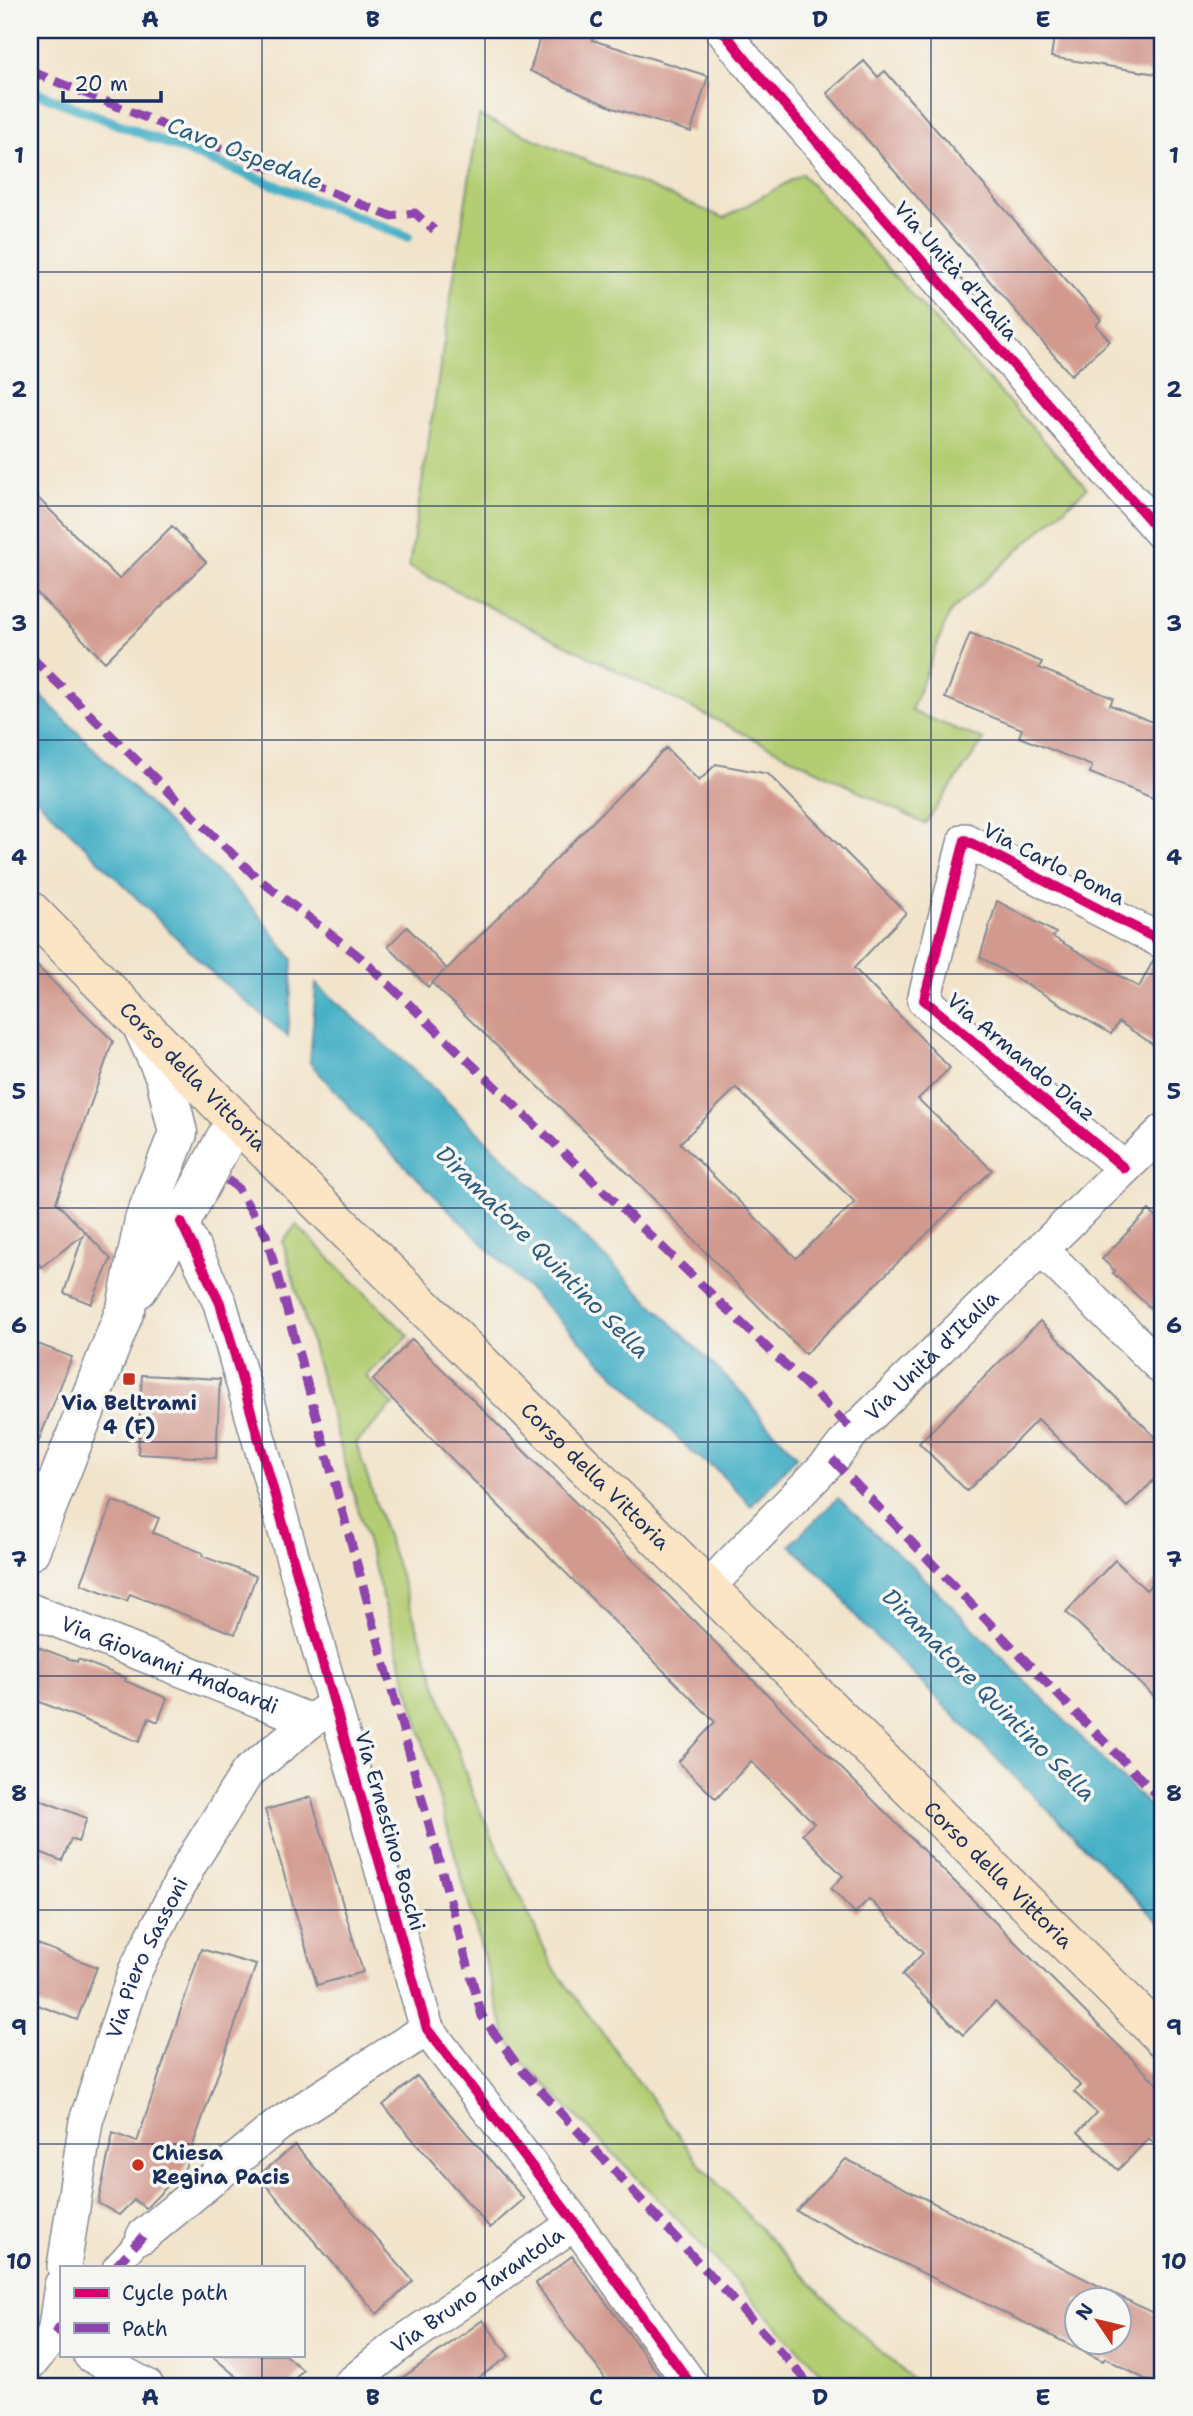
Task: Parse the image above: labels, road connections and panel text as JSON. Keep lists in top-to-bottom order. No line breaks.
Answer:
{"streets":{"main road":["Corso della Vittoria"],"street":["Via Unità d'Italia","Via Carlo Poma","Via Armando Diaz","Via Giovanni Andoardi","Via Ernestino Boschi","Via Piero Sassoni","Via Bruno Tarantola"]},"crossings":[["Via Unità d'Italia","Via Armando Diaz"],["Via Unità d'Italia","Corso della Vittoria"],["Via Carlo Poma","Via Armando Diaz"],["Via Giovanni Andoardi","Via Ernestino Boschi"],["Via Giovanni Andoardi","Via Piero Sassoni"],["Via Ernestino Boschi","Via Piero Sassoni"],["Via Ernestino Boschi","Via Bruno Tarantola"]],"water":["Cavo Ospedale","Diramatore Quintino Sella"],"places":{"transit":["Via Beltrami 4 (F)"],"other":["Chiesa Regina Pacis"]},"legend":["Cycle path","Path"],"scale_bar":"20 m","north":"top left","grid":{"columns":["A","B","C","D","E"],"rows":["1","2","3","4","5","6","7","8","9","10"]}}
